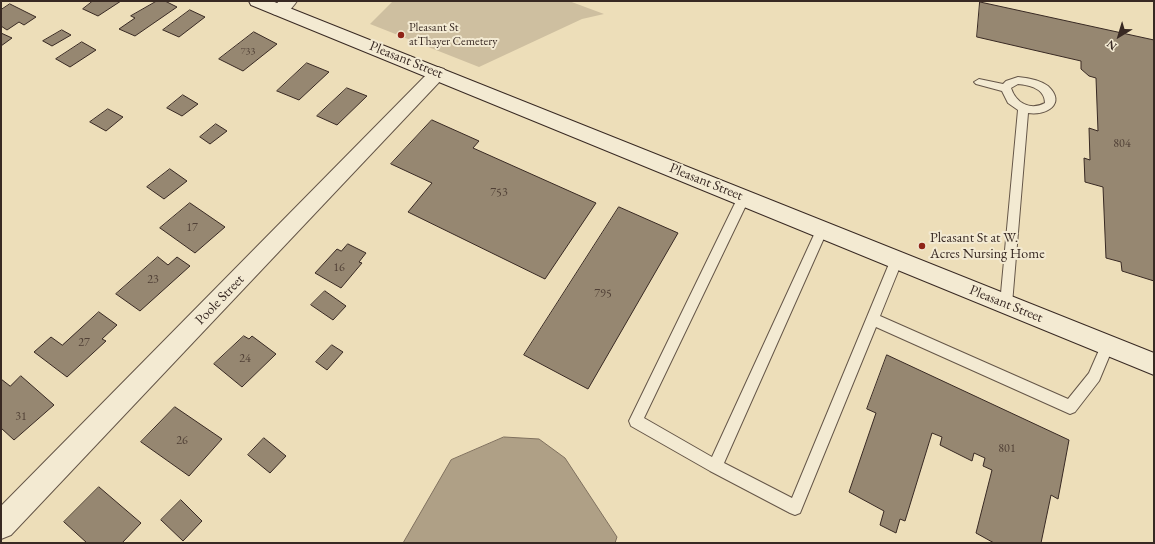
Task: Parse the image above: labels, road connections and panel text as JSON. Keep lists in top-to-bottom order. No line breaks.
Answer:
{"streets":{"main road":["Pleasant Street","Poole Street"]},"crossings":[["Pleasant Street","Poole Street"]],"places":["Pleasant St atThayer Cemetery","Pleasant St at W. Acres Nursing Home"],"house_numbers":["733","804","753","17","16","23","795","27","24","31","26","801"],"north":"bottom left"}
